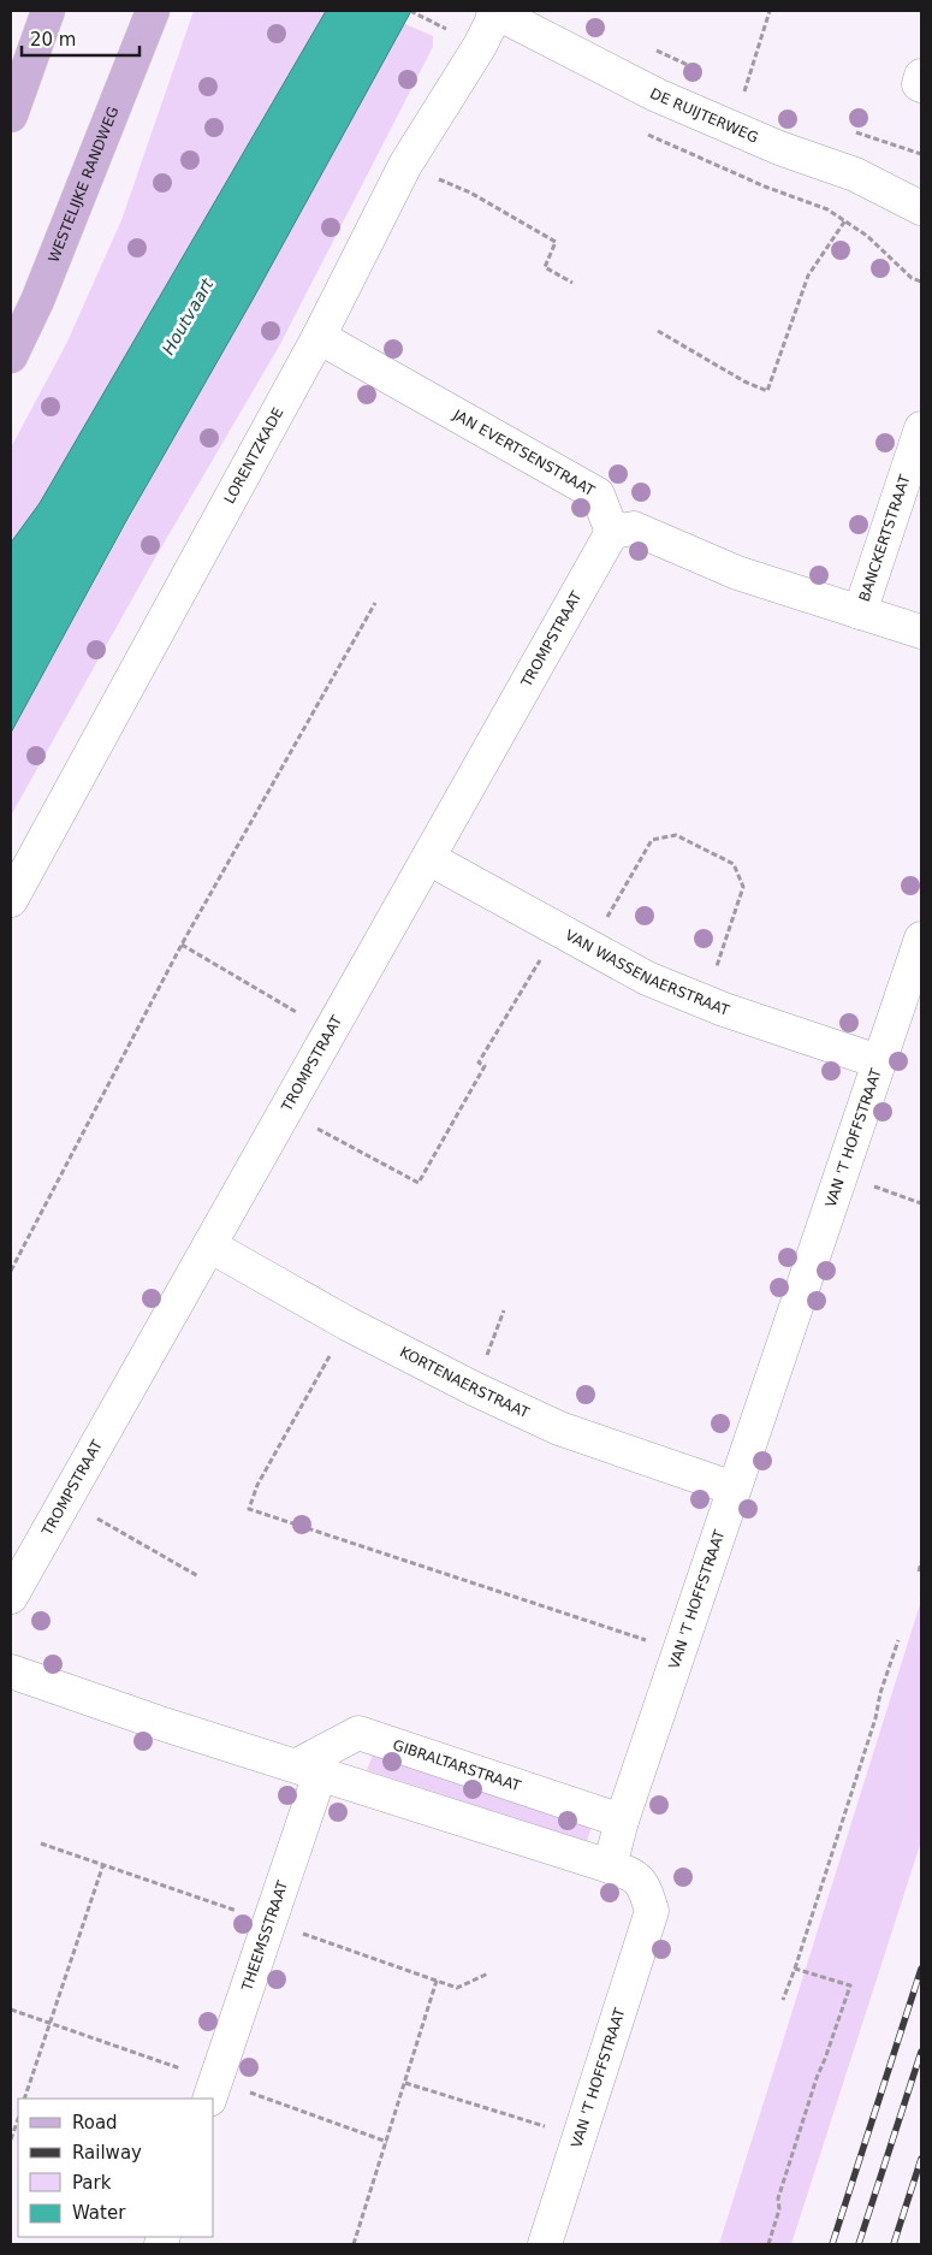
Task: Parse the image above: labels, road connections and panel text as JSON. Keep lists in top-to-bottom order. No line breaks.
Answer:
{"streets":{"main road":["WESTELIJKE RANDWEG"],"street":["DE RUIJTERWEG","JAN EVERTSENSTRAAT","LORENTZKADE","BANCKERTSTRAAT","TROMPSTRAAT","VAN WASSENAERSTRAAT","VAN 'T HOFFSTRAAT","KORTENAERSTRAAT","GIBRALTARSTRAAT","THEEMSSTRAAT"]},"crossings":[["DE RUIJTERWEG","LORENTZKADE"],["JAN EVERTSENSTRAAT","LORENTZKADE"],["JAN EVERTSENSTRAAT","TROMPSTRAAT"],["TROMPSTRAAT","VAN WASSENAERSTRAAT"],["TROMPSTRAAT","KORTENAERSTRAAT"],["VAN WASSENAERSTRAAT","VAN 'T HOFFSTRAAT"],["VAN 'T HOFFSTRAAT","KORTENAERSTRAAT"],["VAN 'T HOFFSTRAAT","GIBRALTARSTRAAT"],["GIBRALTARSTRAAT","THEEMSSTRAAT"]],"water":["Houtvaart"],"legend":["Road","Railway","Park","Water"],"scale_bar":"20 m"}
